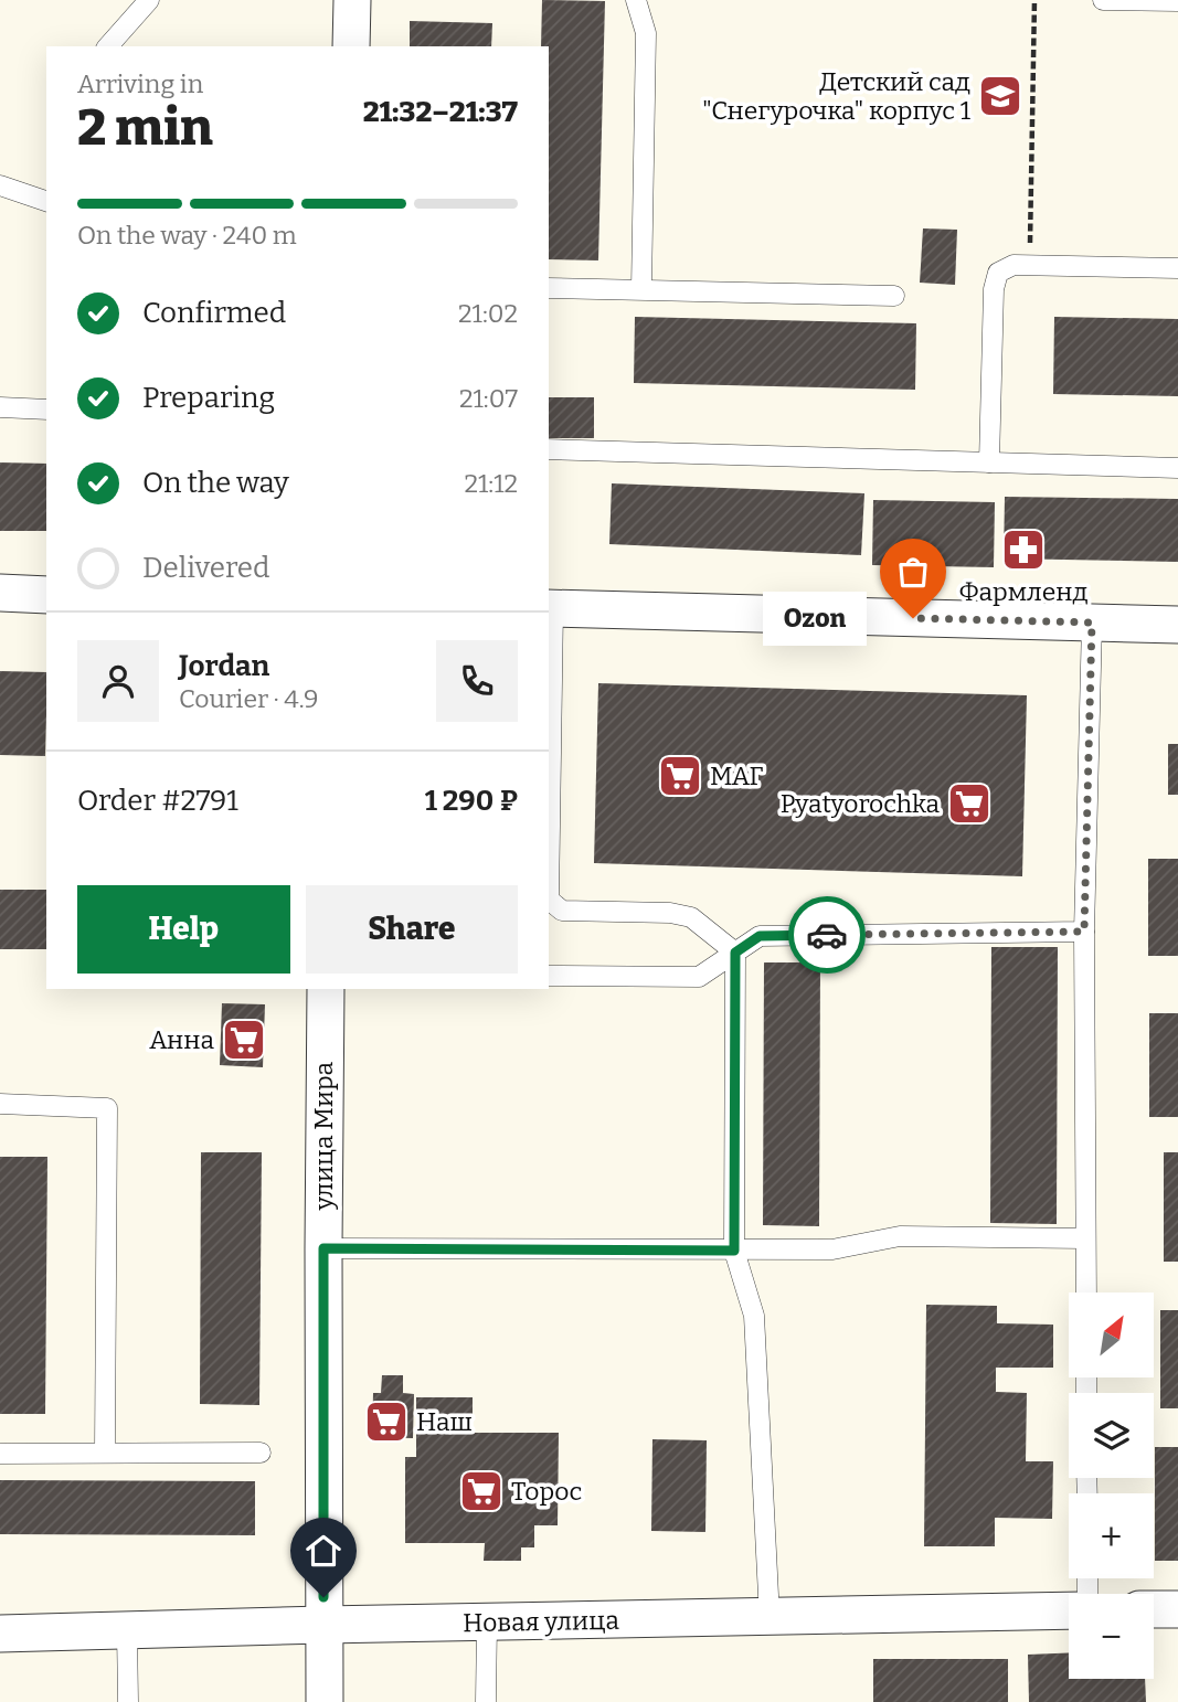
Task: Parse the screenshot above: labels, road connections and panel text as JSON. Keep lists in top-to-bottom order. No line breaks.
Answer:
{"streets":{"street":["улица Мира","Новая улица"]},"crossings":[["улица Мира","Новая улица"]],"places":{"school or university":["Детский сад \"Снегурочка\" корпус 1"],"pharmacy":["Фармленд"],"other":["Ozon"],"supermarket":["МАГ","Pyatyorochka","Анна","Наш","Торос"]},"north":"top right","page":{"heading":["2 min","Arriving in","21:32–21:37"],"panel":["Jordan","Courier · 4.9","Order #2791","1 290 ₽"],"bar":"On the way · 240 m","list":[["Confirmed","21:02"],["Preparing","21:07"],["On the way","21:12"],"Delivered"],"bubble":"Ozon","buttons":["Help","Share"],"map_buttons":["+","−"]}}
